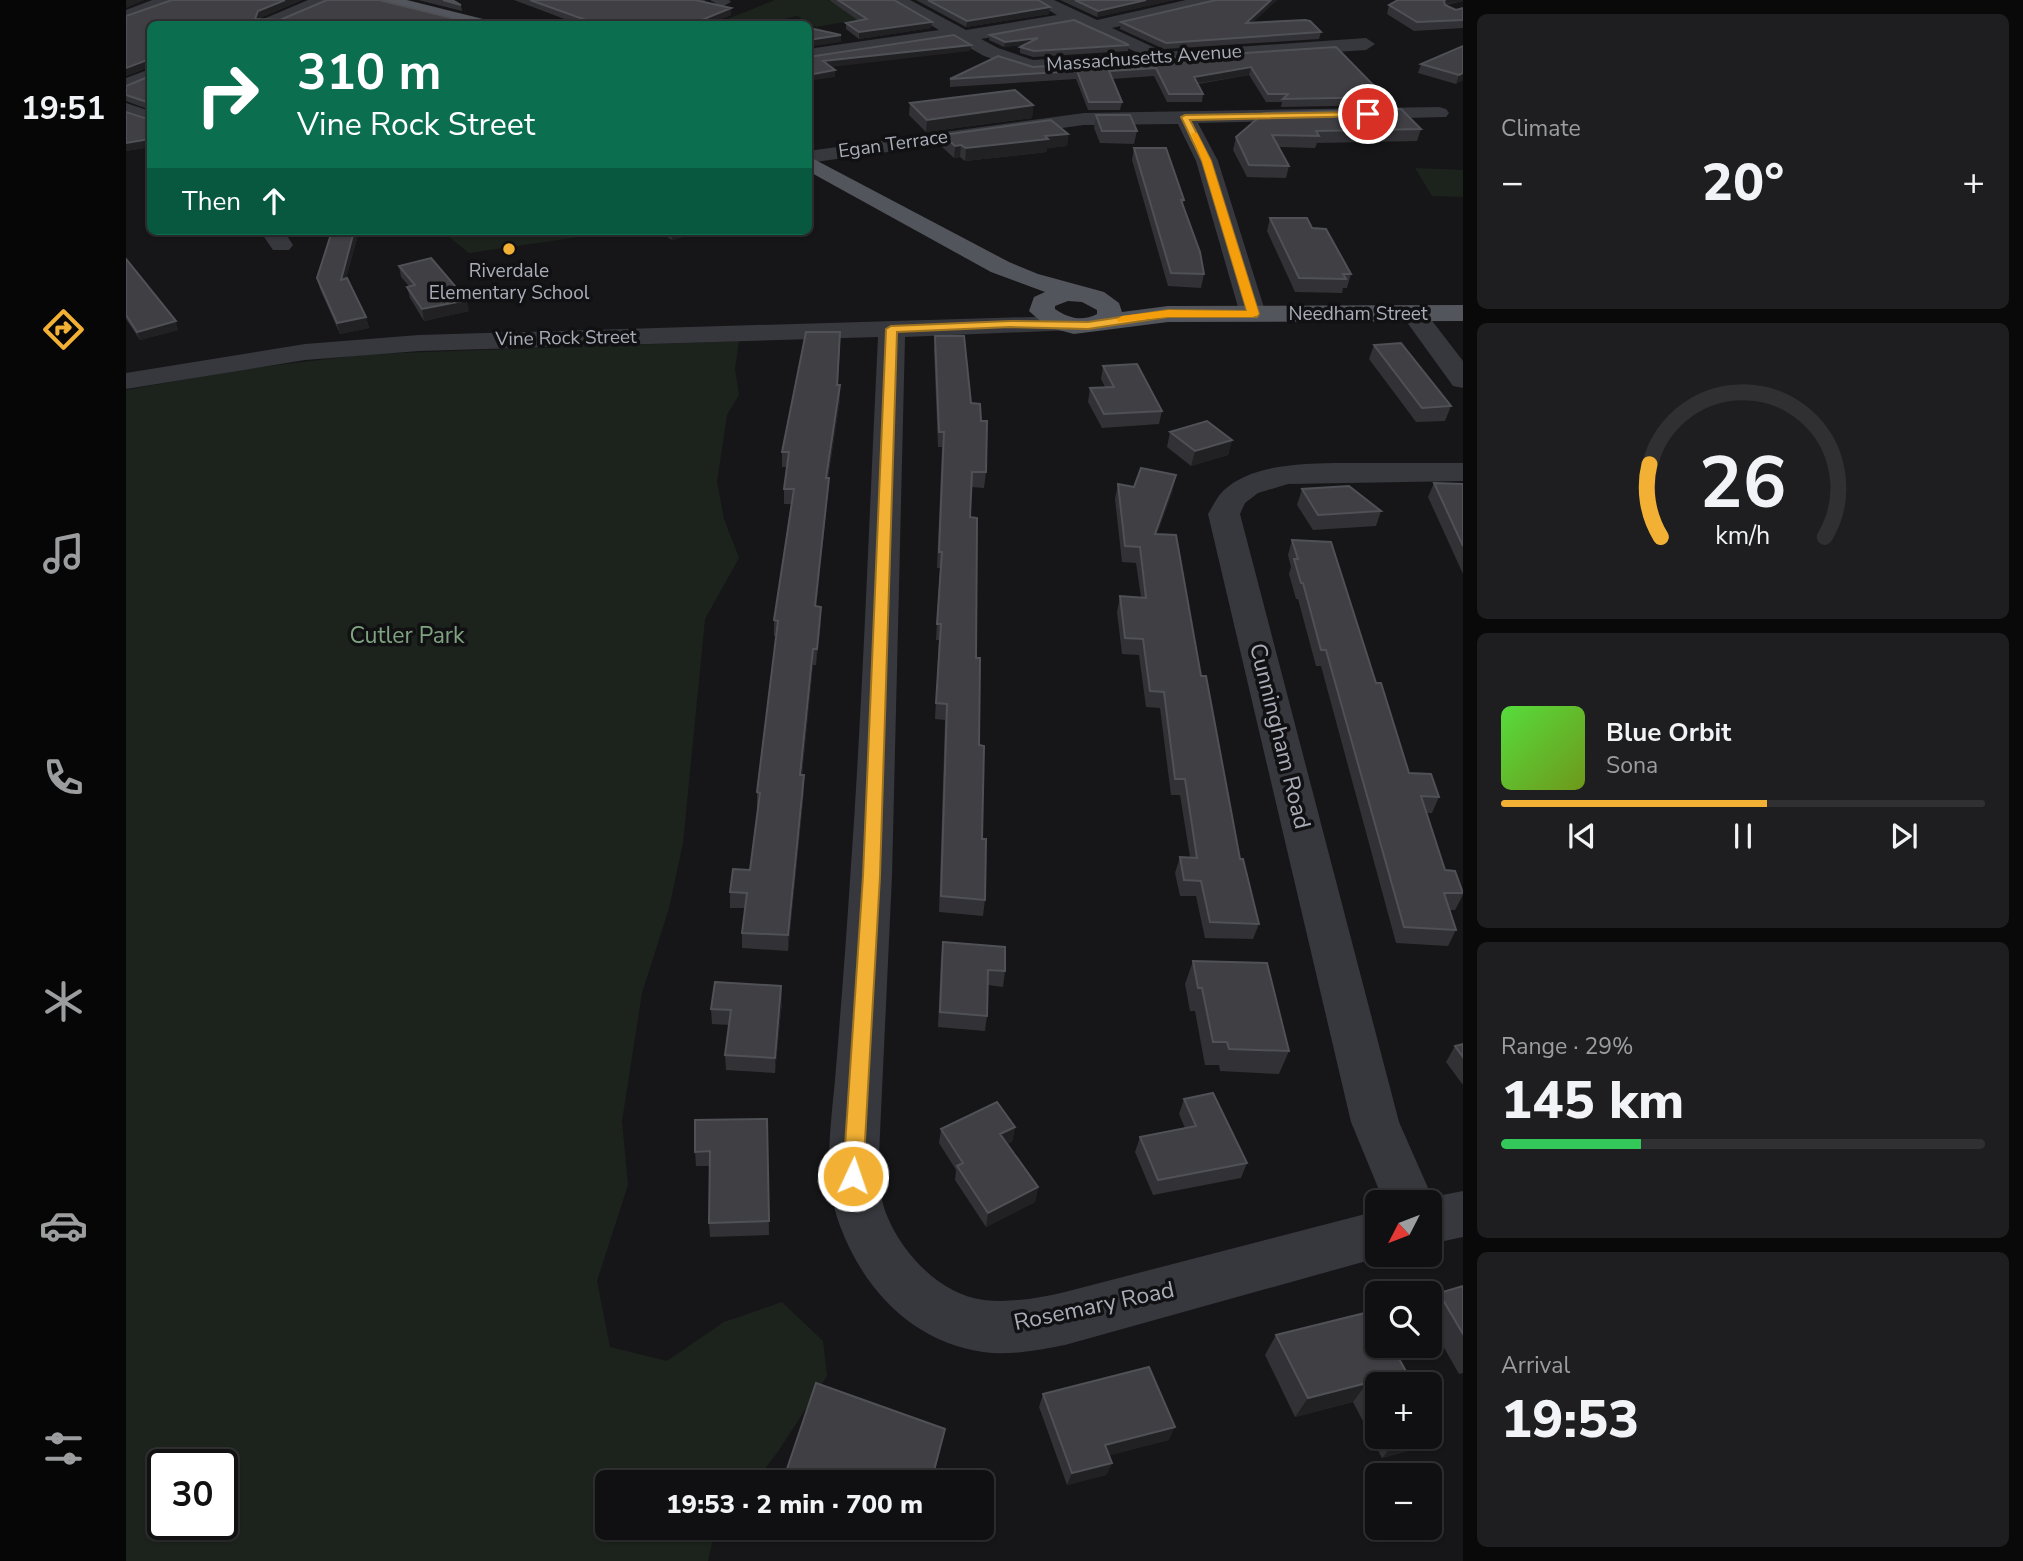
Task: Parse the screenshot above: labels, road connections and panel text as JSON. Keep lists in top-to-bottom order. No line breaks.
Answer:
{"streets":{"main road":["Needham Street"],"street":["Massachusetts Avenue","Egan Terrace","Vine Rock Street","Cunningham Road","Rosemary Road"]},"crossings":[["Needham Street","Vine Rock Street"],["Vine Rock Street","Rosemary Road"]],"parks":["Cutler Park"],"places":["Riverdale Elementary School"],"north":"bottom left","page":{"tabs":"19:51","tile":["Climate",["Range · 29%","145 km"],["Arrival","19:53"]],"turn":["310 m","Vine Rock Street"],"heat":["−","20°","+"],"then":"Then","song":["Blue Orbit","Sona"],"map_buttons":["+","−"],"limit":"30","trip":"19:53 · 2 min · 700 m","gauge":["26","km/h"]}}
